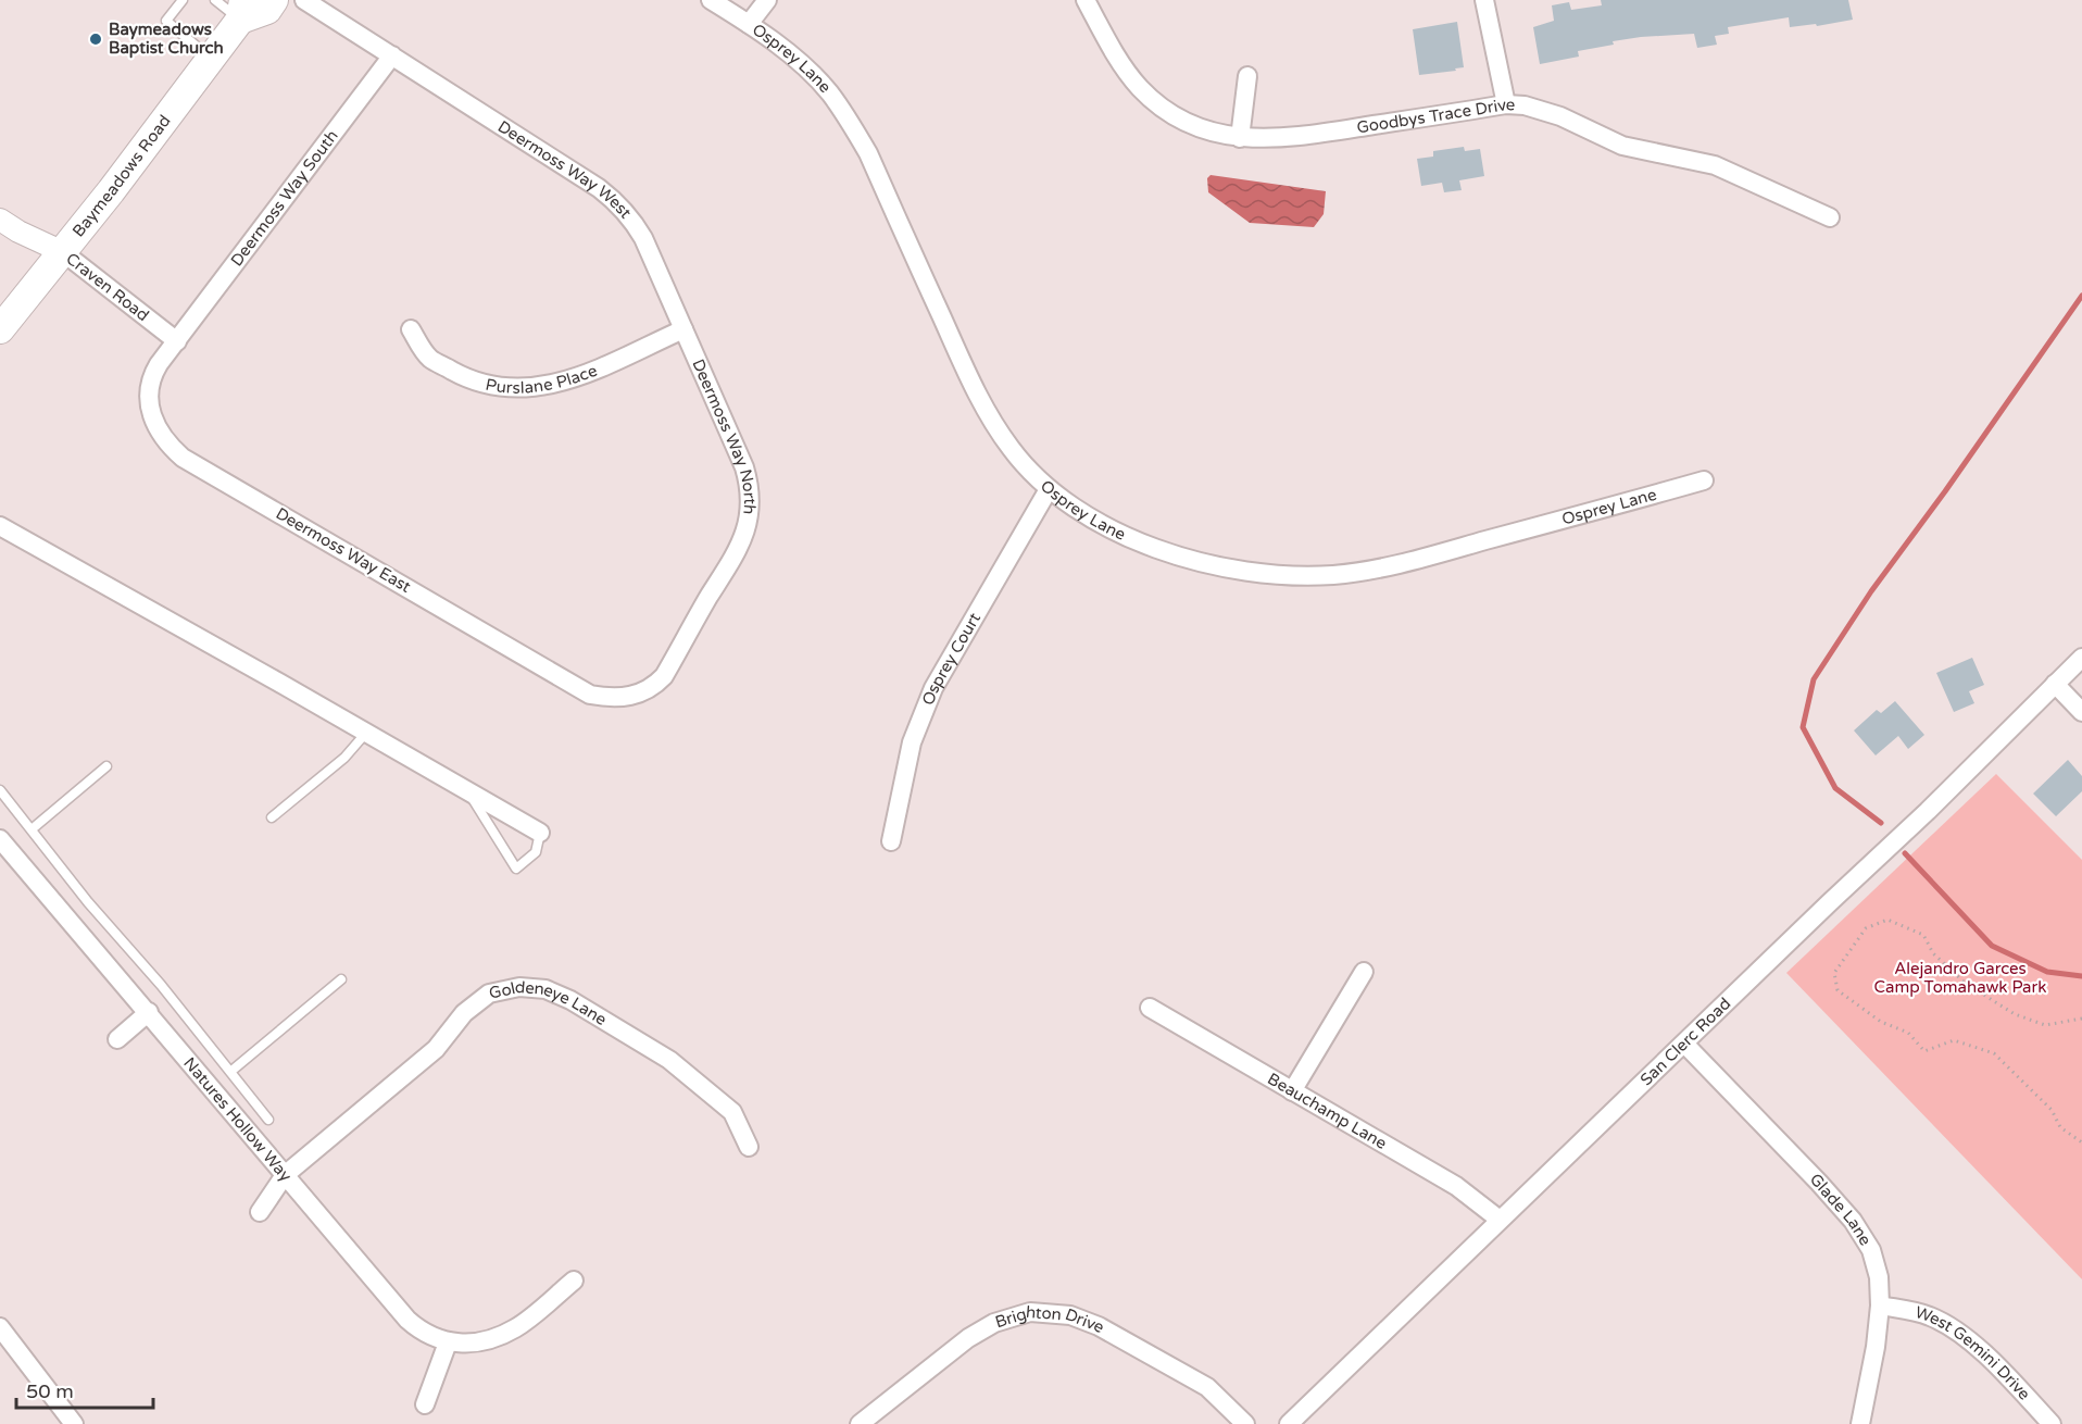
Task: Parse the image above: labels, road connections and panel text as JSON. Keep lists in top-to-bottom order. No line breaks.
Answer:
{"streets":{"main road":["Baymeadows Road"],"street":["Osprey Lane","Goodbys Trace Drive","Deermoss Way West","Deermoss Way South","Craven Road","Purslane Place","Deermoss Way North","Deermoss Way East","Osprey Court","Goldeneye Lane","San Clerc Road","Beauchamp Lane","Natures Hollow Way","Glade Lane","Brighton Drive","West Gemini Drive"]},"crossings":[["Osprey Lane","Osprey Court"],["Deermoss Way West","Deermoss Way South"],["Deermoss Way West","Purslane Place"],["Deermoss Way West","Deermoss Way North"],["Baymeadows Road","Craven Road"],["Deermoss Way South","Craven Road"],["Deermoss Way South","Deermoss Way East"],["Craven Road","Deermoss Way East"],["Purslane Place","Deermoss Way North"],["Deermoss Way North","Deermoss Way East"],["Goldeneye Lane","Natures Hollow Way"],["San Clerc Road","Beauchamp Lane"],["San Clerc Road","Glade Lane"],["Glade Lane","West Gemini Drive"]],"parks":["Alejandro Garces Camp Tomahawk Park"],"places":["Baymeadows Baptist Church"],"scale_bar":"50 m"}
